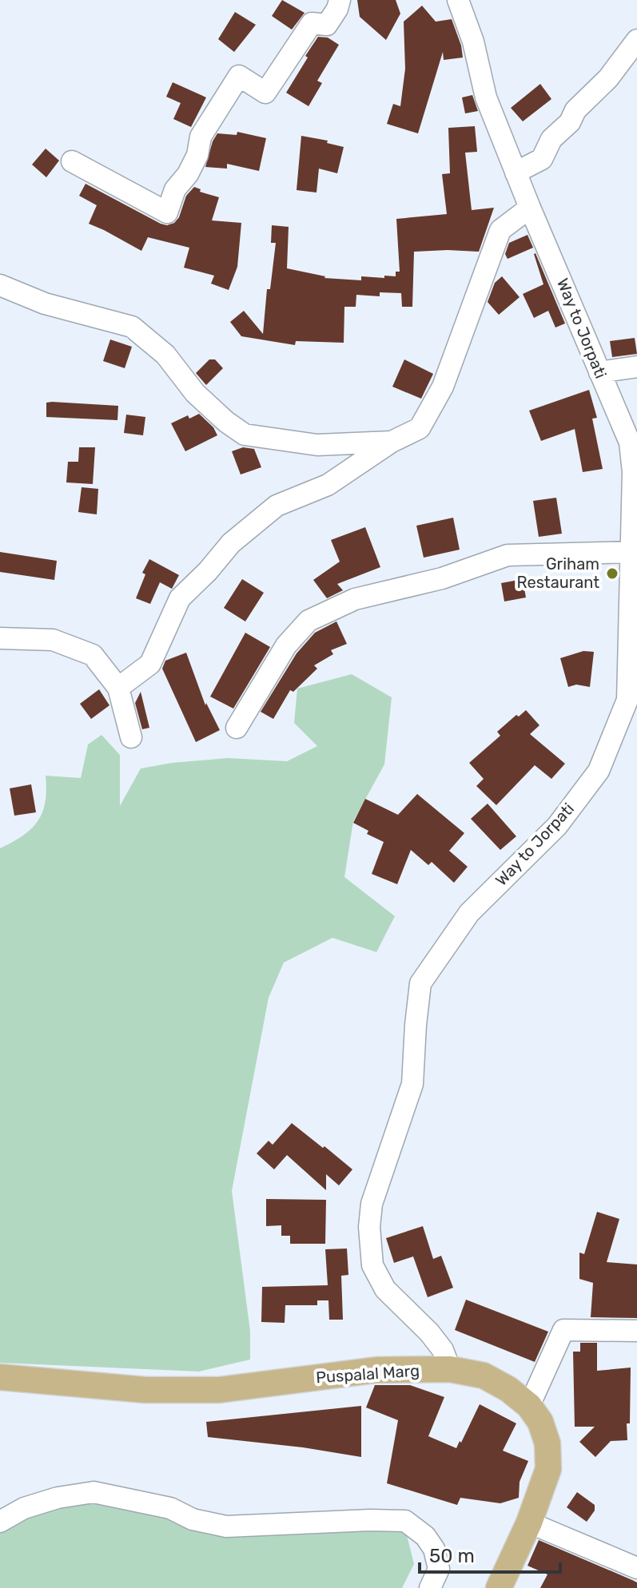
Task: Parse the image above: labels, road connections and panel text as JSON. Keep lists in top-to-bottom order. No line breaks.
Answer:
{"streets":{"main road":["Puspalal Marg"],"street":["Way to Jorpati"]},"crossings":[["Way to Jorpati","Puspalal Marg"]],"places":["Griham Restaurant"],"scale_bar":"50 m"}
